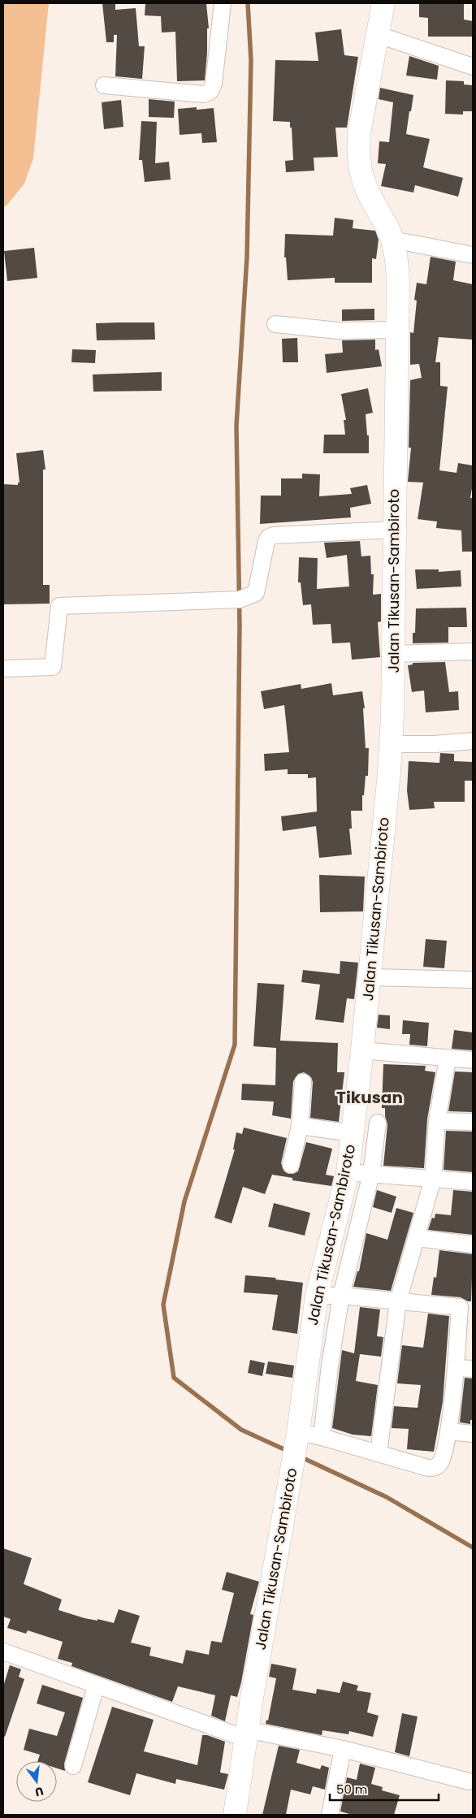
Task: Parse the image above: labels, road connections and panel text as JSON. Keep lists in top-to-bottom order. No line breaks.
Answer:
{"streets":{"street":["Jalan Tikusan-Sambiroto"]},"districts":["Tikusan"],"scale_bar":"50 m","north":"bottom"}
